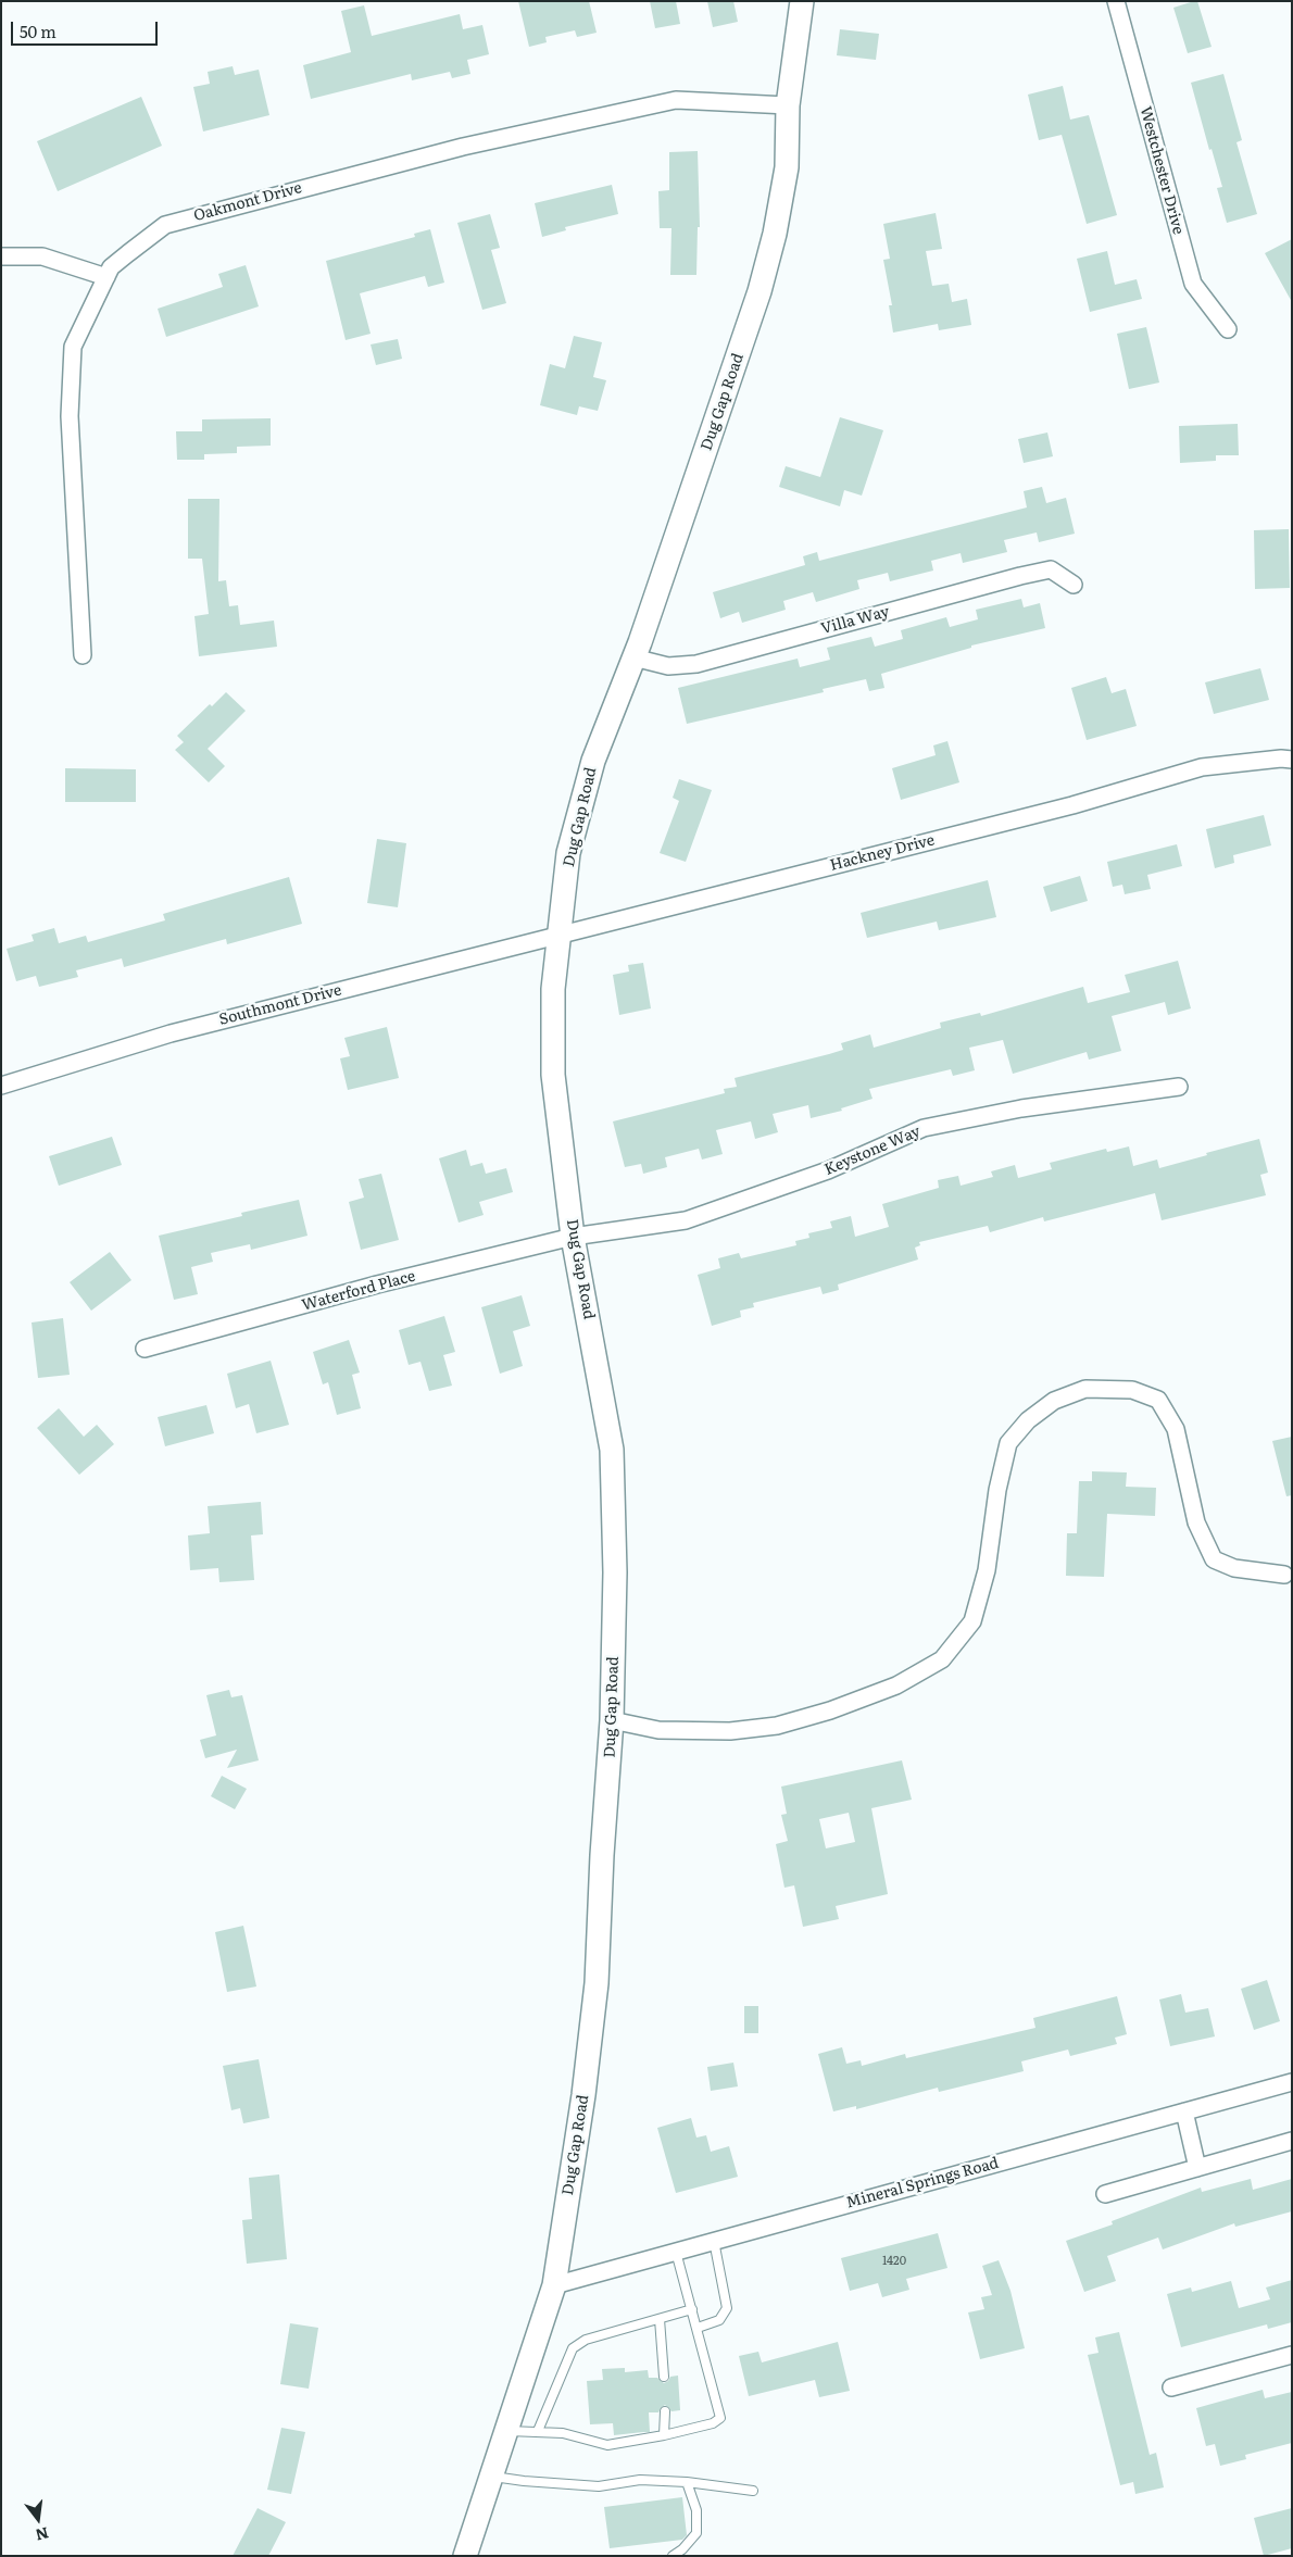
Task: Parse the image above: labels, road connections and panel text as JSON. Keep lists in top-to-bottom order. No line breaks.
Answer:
{"streets":{"street":["Westchester Drive","Oakmont Drive","Dug Gap Road","Villa Way","Hackney Drive","Southmont Drive","Keystone Way","Waterford Place","Mineral Springs Road"]},"crossings":[["Oakmont Drive","Dug Gap Road"],["Dug Gap Road","Villa Way"],["Dug Gap Road","Hackney Drive"],["Dug Gap Road","Southmont Drive"],["Dug Gap Road","Keystone Way"],["Dug Gap Road","Waterford Place"],["Dug Gap Road","Mineral Springs Road"],["Hackney Drive","Southmont Drive"],["Keystone Way","Waterford Place"]],"house_numbers":["1420"],"scale_bar":"50 m","north":"bottom"}
